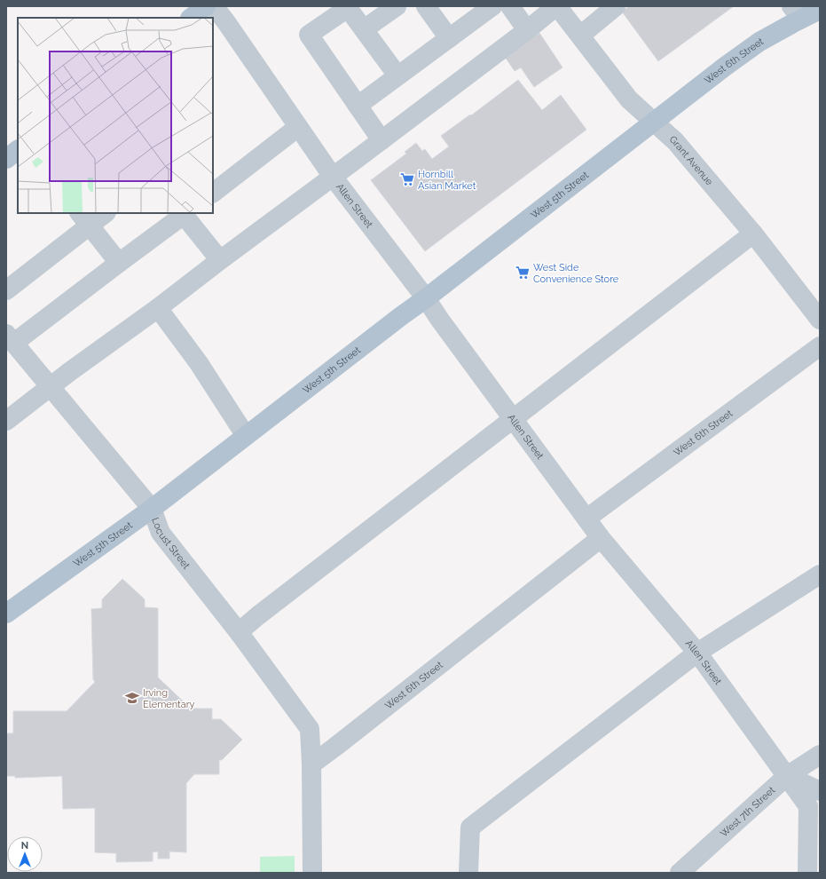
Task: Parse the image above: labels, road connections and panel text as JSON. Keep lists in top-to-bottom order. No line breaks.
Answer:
{"streets":{"main road":["West 6th Street","West 5th Street"],"street":["Grant Avenue","Allen Street","Locust Street","West 7th Street"]},"crossings":[["West 6th Street","Grant Avenue"],["West 6th Street","West 5th Street"],["West 6th Street","Allen Street"],["West 6th Street","Locust Street"],["Grant Avenue","West 5th Street"],["West 5th Street","Allen Street"],["West 5th Street","Locust Street"],["Allen Street","West 7th Street"]],"places":{"supermarket":["Hornbill Asian Market","West Side Convenience Store"],"school or university":["Irving Elementary"]},"north":"top"}
